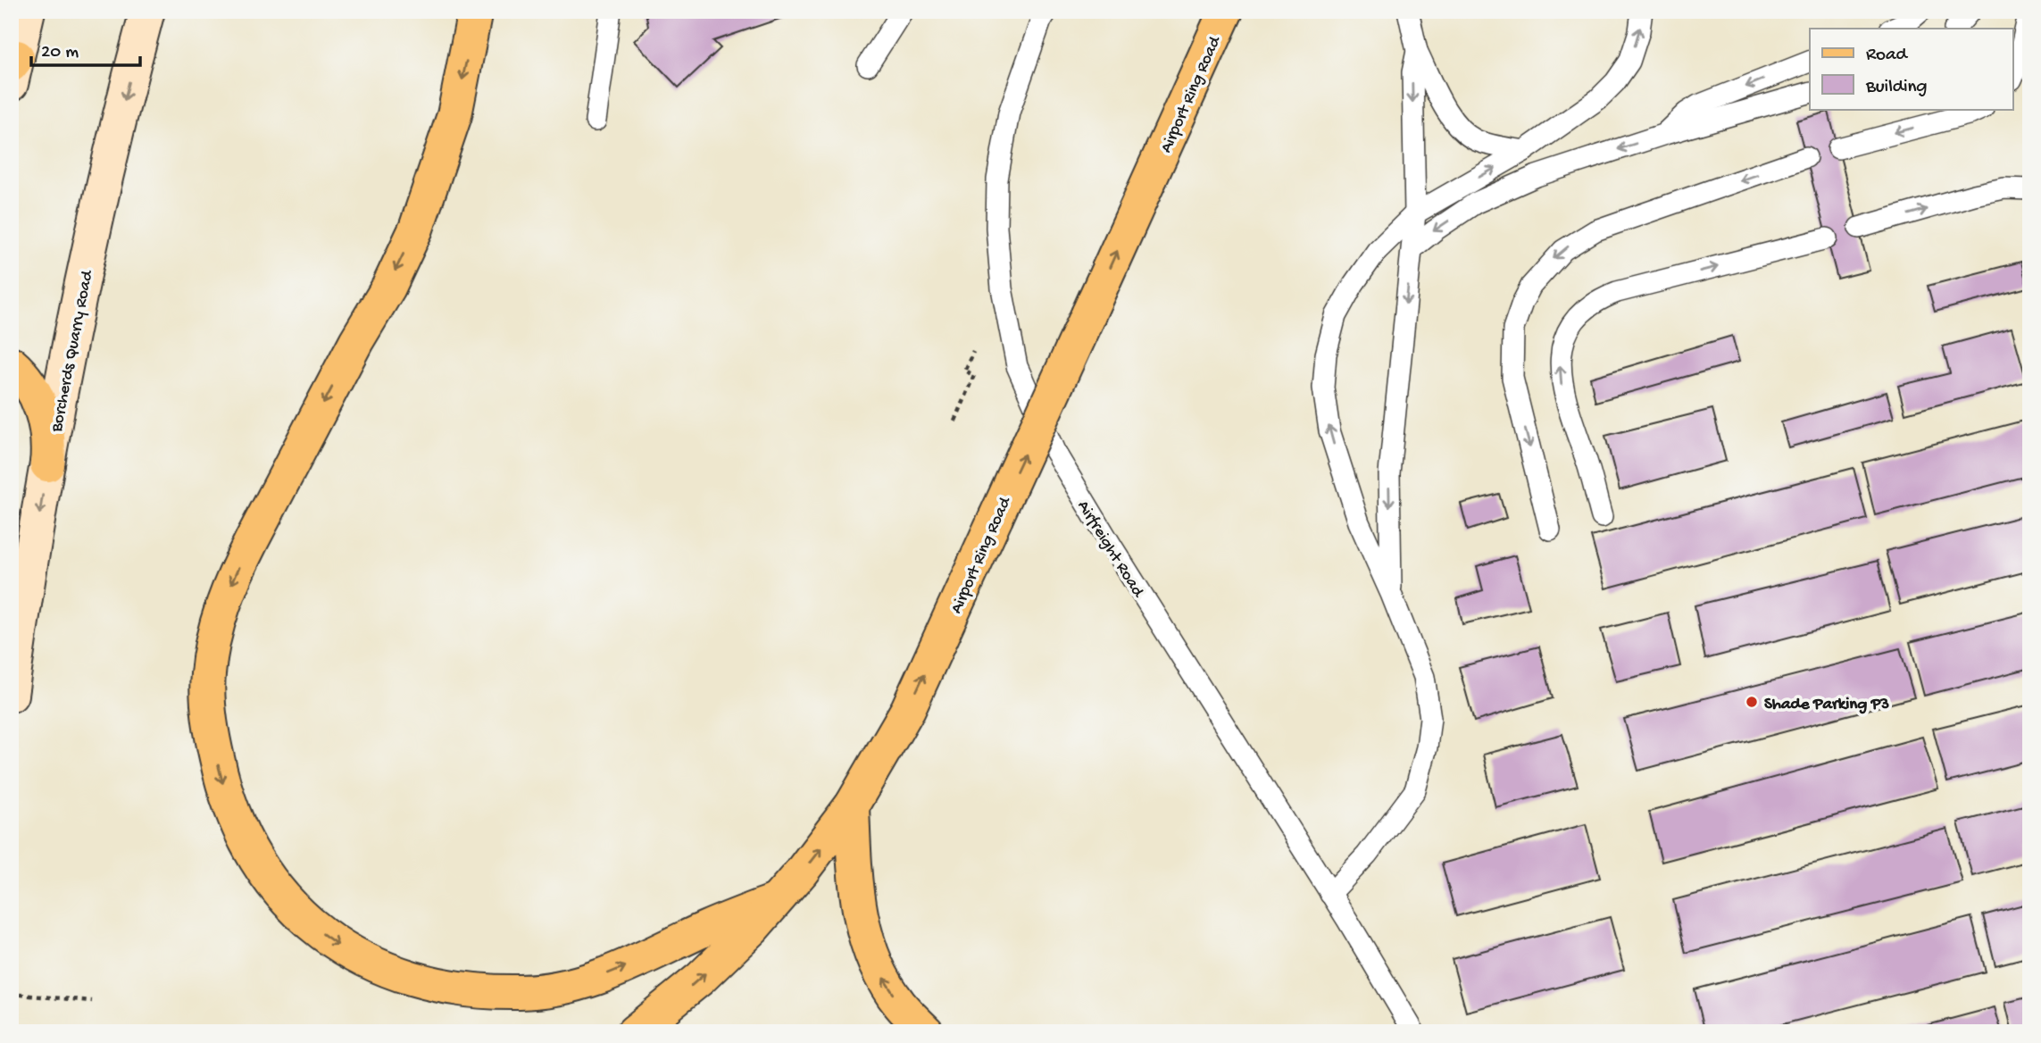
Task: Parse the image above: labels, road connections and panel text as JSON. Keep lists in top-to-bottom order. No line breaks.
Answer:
{"streets":{"main road":["Airport Ring Road","Borcherds Quarry Road"],"lane":["Airfreight Road"]},"one_way":["Airport Ring Road","Borcherds Quarry Road"],"places":["Shade Parking P3"],"legend":["Road","Building"],"scale_bar":"20 m"}
